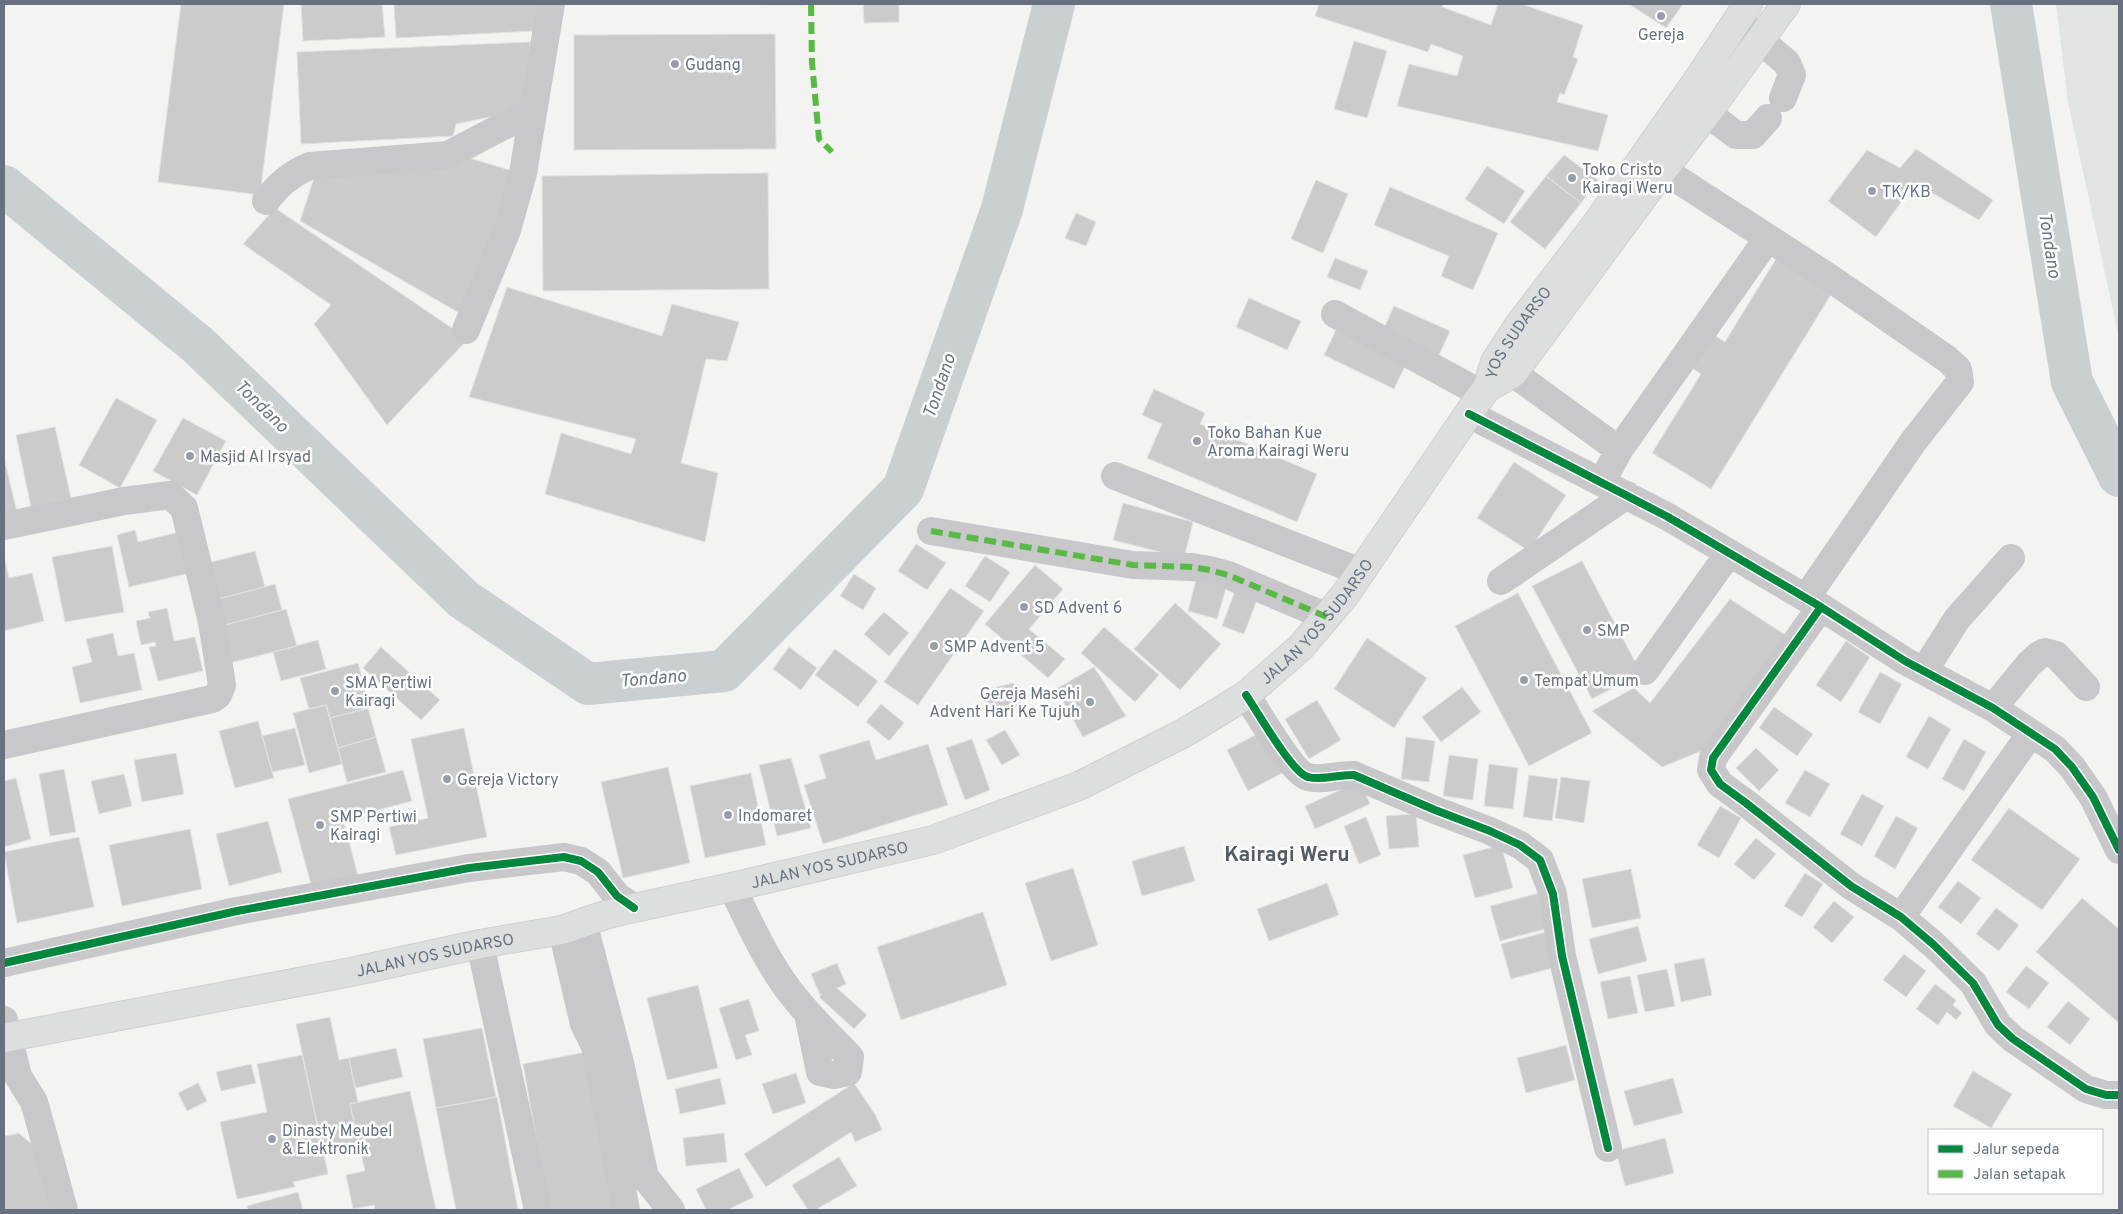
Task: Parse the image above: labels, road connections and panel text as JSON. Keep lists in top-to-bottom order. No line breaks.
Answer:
{"streets":{"highway":["YOS SUDARSO","JALAN YOS SUDARSO"]},"crossings":[["YOS SUDARSO","JALAN YOS SUDARSO"]],"districts":["Kairagi Weru"],"water":["Tondano"],"places":["Gereja","Gudang","Toko Cristo Kairagi Weru","TK/KB","Toko Bahan Kue Aroma Kairagi Weru","Masjid Al Irsyad","SD Advent 6","SMP","SMP Advent 5","Tempat Umum","SMA Pertiwi Kairagi","Gereja Masehi Advent Hari Ke Tujuh","Gereja Victory","Indomaret","SMP Pertiwi Kairagi","Dinasty Meubel & Elektronik"],"legend":["Jalur sepeda","Jalan setapak"]}
